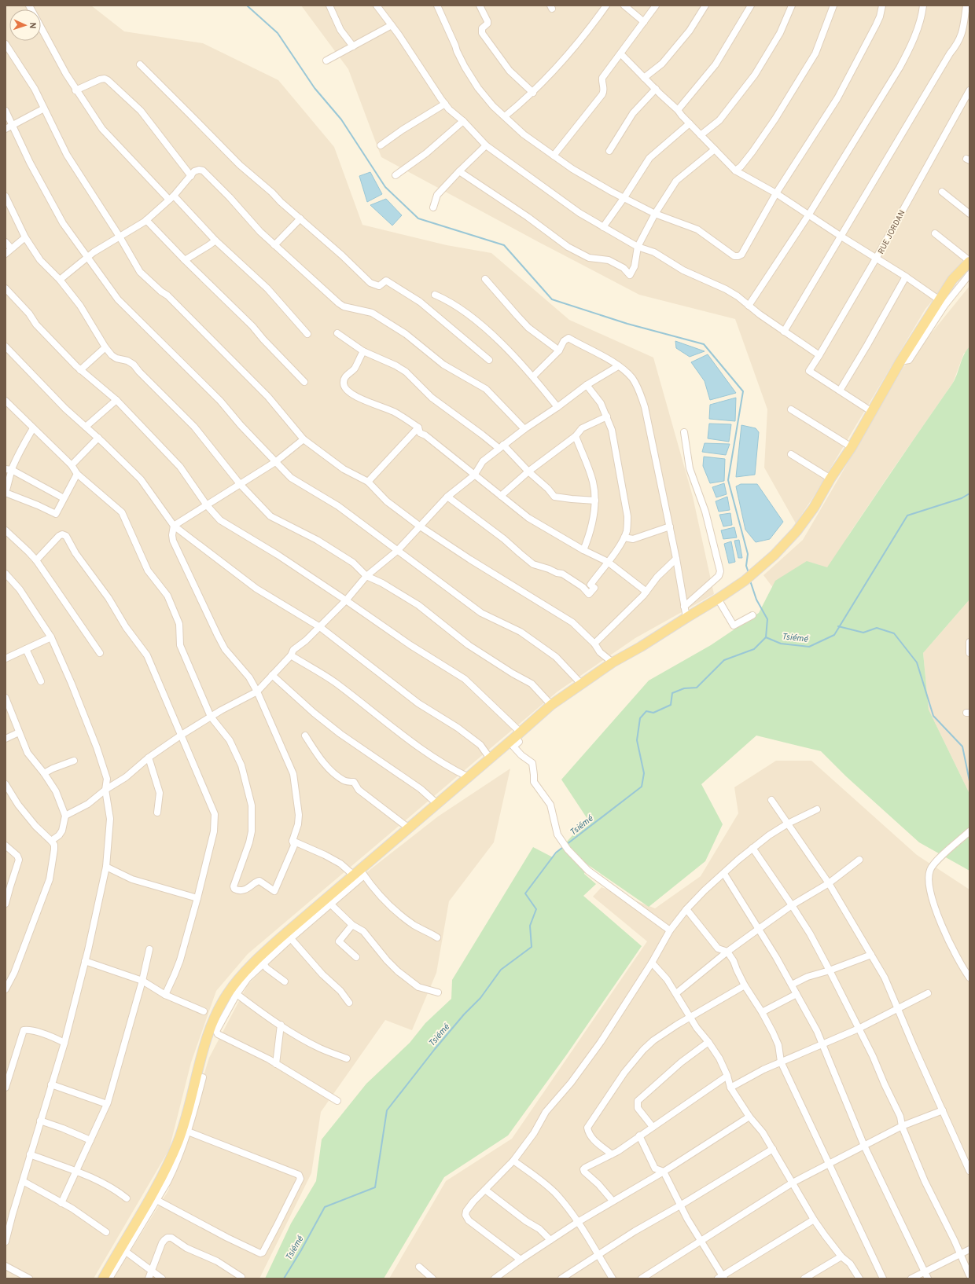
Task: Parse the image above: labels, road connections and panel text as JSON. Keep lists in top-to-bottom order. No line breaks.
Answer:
{"streets":{"street":["RUE JORDAN"]},"water":["Tsiémé"],"north":"right"}
